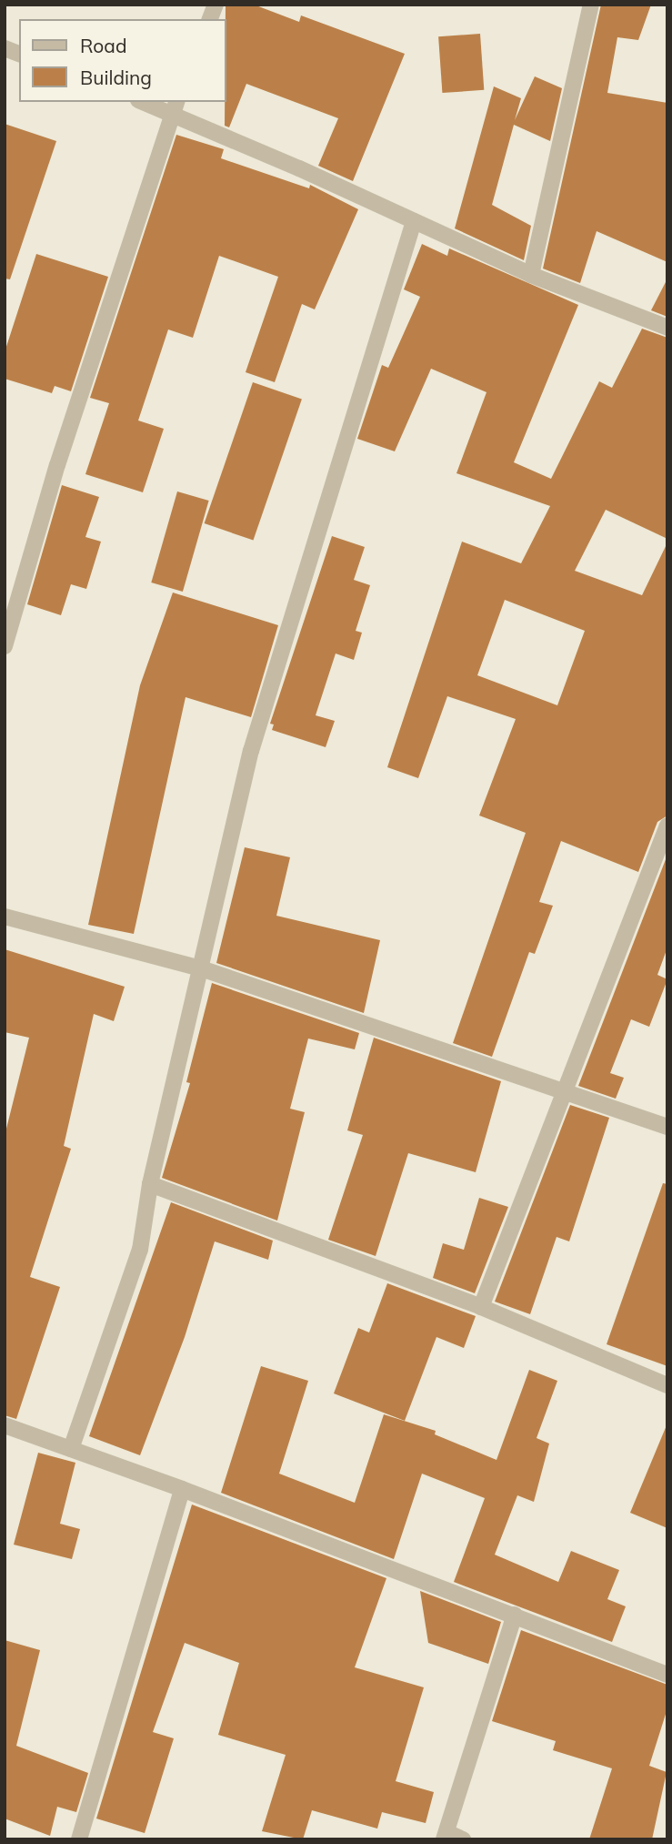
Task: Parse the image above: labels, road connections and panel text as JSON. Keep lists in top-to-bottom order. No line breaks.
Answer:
{"legend":["Road","Building"]}
